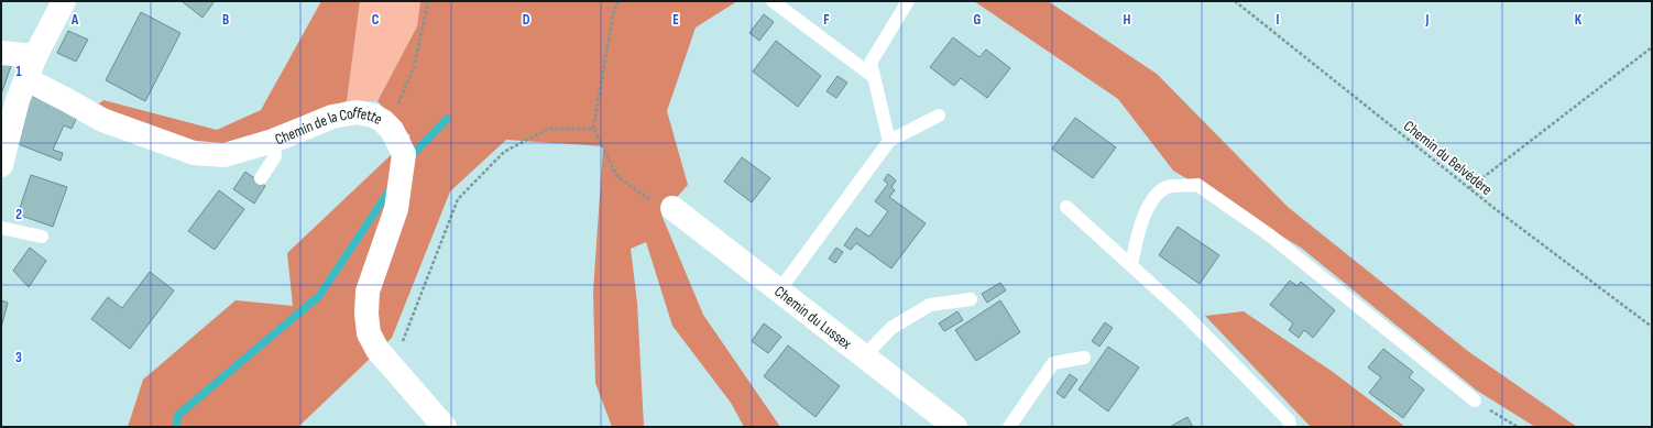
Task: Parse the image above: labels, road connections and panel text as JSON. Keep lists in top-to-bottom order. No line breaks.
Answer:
{"streets":{"street":["Chemin de la Coffette","Chemin du Lussex"],"path":["Chemin du Belvédère"]},"grid":{"columns":["A","B","C","D","E","F","G","H","I","J","K"],"rows":["1","2","3"]}}
